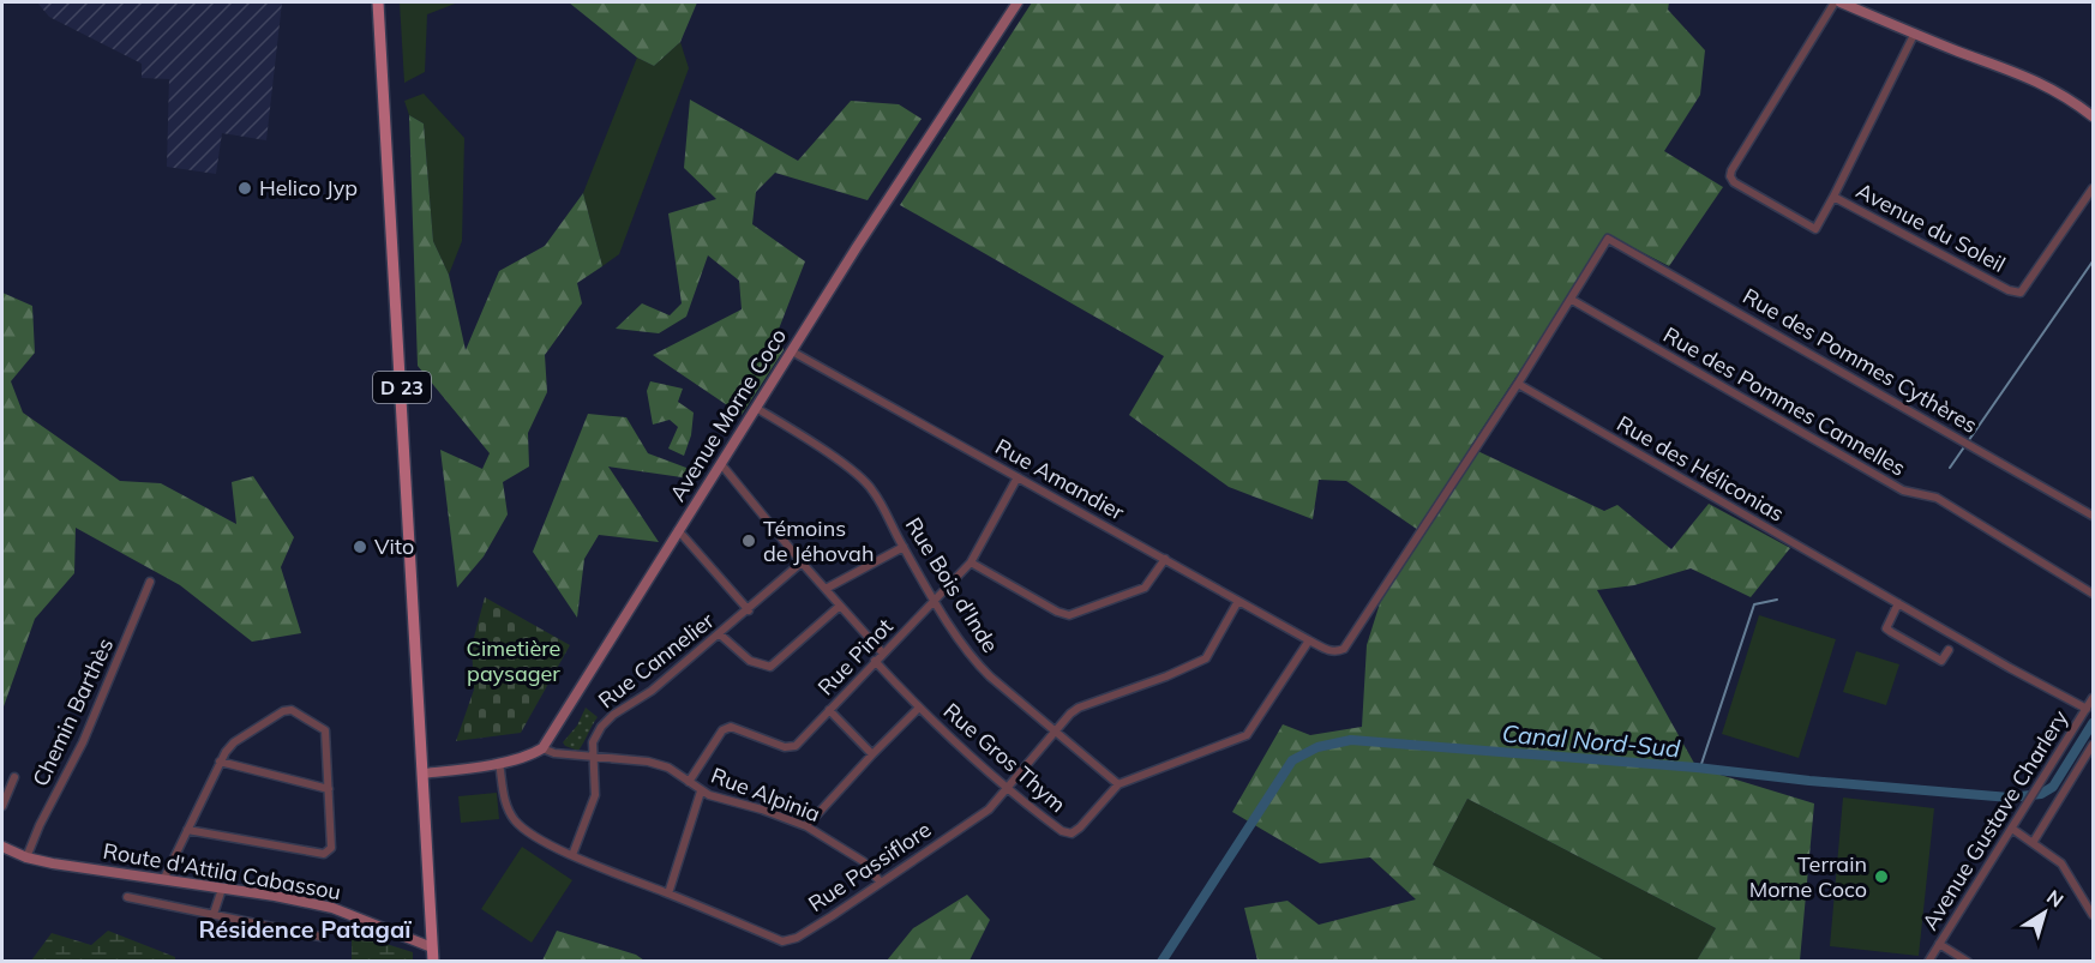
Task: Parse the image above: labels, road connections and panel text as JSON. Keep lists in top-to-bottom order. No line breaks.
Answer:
{"streets":{"main road":["D 23"],"street":["Avenue du Soleil","Rue des Pommes Cythères","Rue des Pommes Cannelles","Avenue Morne Coco","Rue des Héliconias","Rue Amandier","Rue Bois d'Inde","Rue Pinot","Rue Cannelier","Chemin Barthès","Rue Gros Thym","Rue Alpinia","Avenue Gustave Charlery","Rue Passiflore","Route d'Attila Cabassou"]},"crossings":[["Rue des Pommes Cythères","Rue Amandier"],["D 23","Route d'Attila Cabassou"],["Rue des Pommes Cannelles","Rue Amandier"],["Avenue Morne Coco","Rue Amandier"],["Avenue Morne Coco","Rue Bois d'Inde"],["Avenue Morne Coco","Rue Alpinia"],["Rue des Héliconias","Rue Amandier"],["Rue des Héliconias","Avenue Gustave Charlery"],["Rue Amandier","Rue Pinot"],["Rue Amandier","Rue Gros Thym"],["Rue Amandier","Rue Passiflore"],["Rue Bois d'Inde","Rue Pinot"],["Rue Bois d'Inde","Rue Gros Thym"],["Rue Bois d'Inde","Rue Passiflore"],["Rue Pinot","Rue Gros Thym"],["Rue Pinot","Rue Alpinia"],["Rue Cannelier","Rue Alpinia"],["Rue Cannelier","Rue Passiflore"],["Chemin Barthès","Route d'Attila Cabassou"],["Rue Gros Thym","Rue Passiflore"],["Rue Alpinia","Rue Passiflore"]],"districts":["Résidence Patagaï"],"water":["Canal Nord-Sud"],"parks":["Cimetière paysager"],"places":["Helico Jyp","Témoins de Jéhovah","Vito","Terrain Morne Coco"],"north":"top right"}
